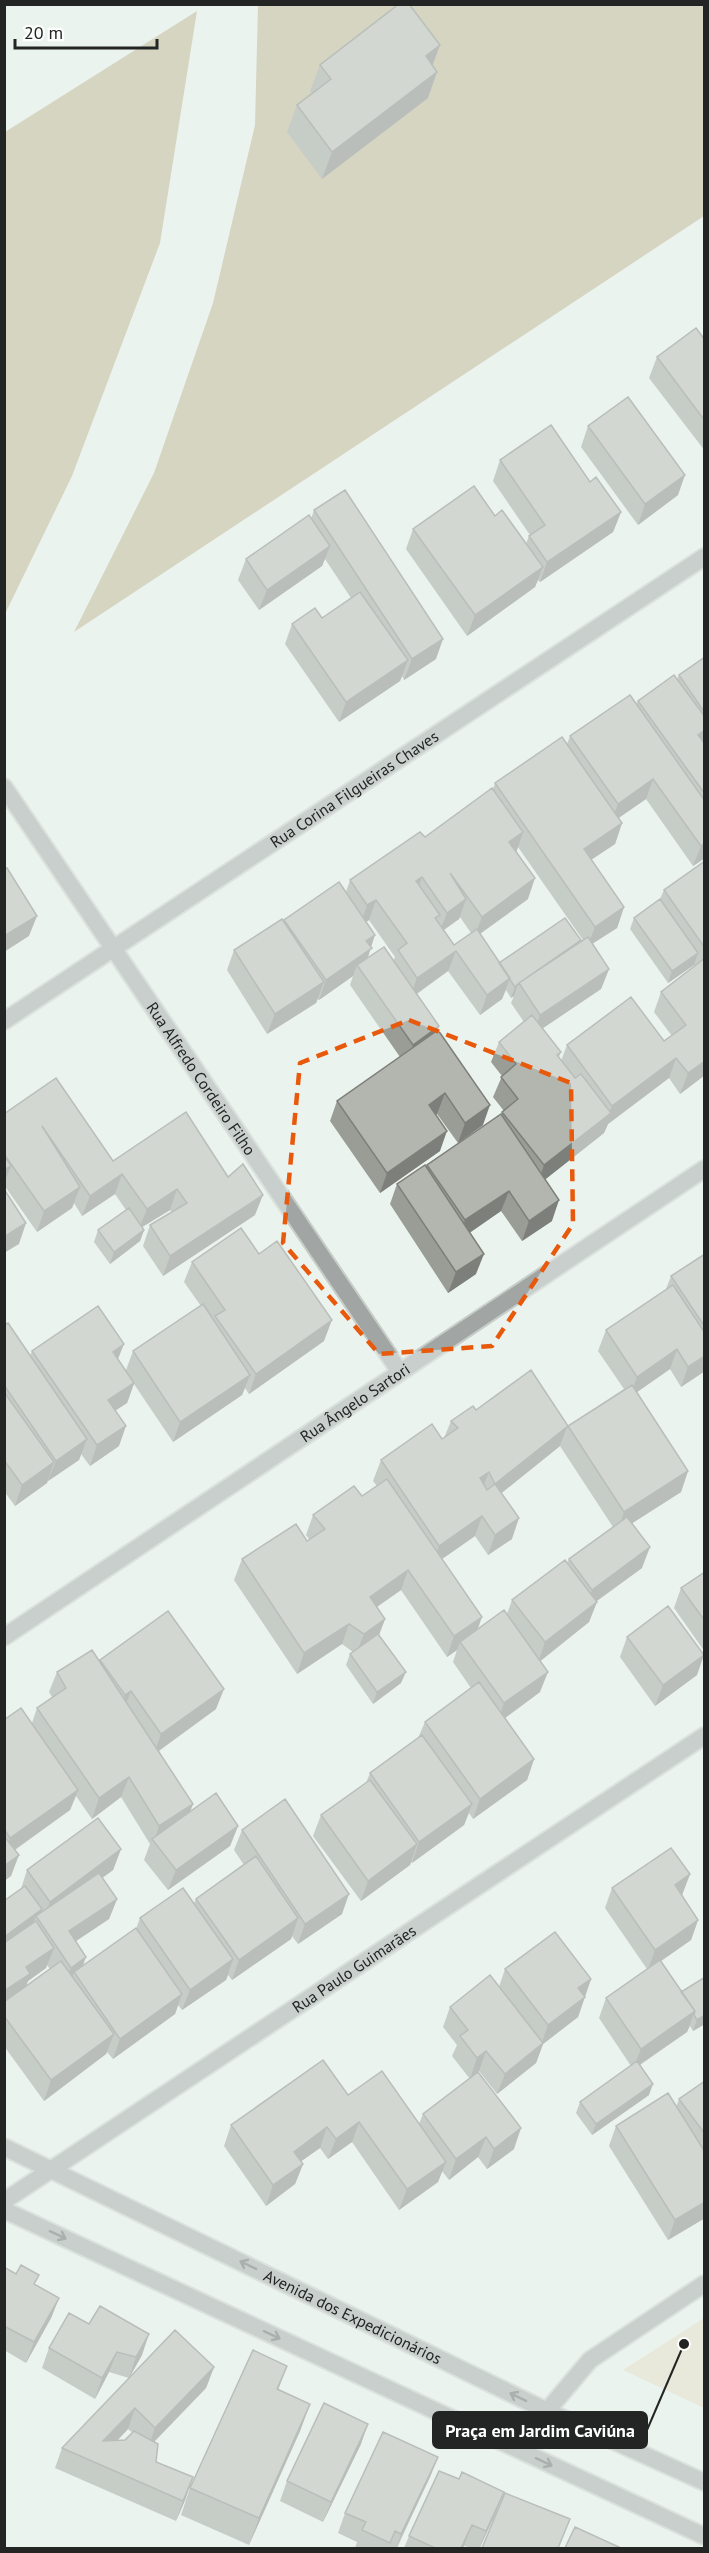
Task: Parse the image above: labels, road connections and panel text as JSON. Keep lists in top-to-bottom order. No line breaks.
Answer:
{"streets":{"street":["Rua Corina Filgueiras Chaves","Rua Alfredo Cordeiro Filho","Rua Ângelo Sartori","Rua Paulo Guimarães","Avenida dos Expedicionários"]},"crossings":[["Rua Corina Filgueiras Chaves","Rua Alfredo Cordeiro Filho"],["Rua Alfredo Cordeiro Filho","Rua Ângelo Sartori"],["Rua Paulo Guimarães","Avenida dos Expedicionários"]],"places":["Praça em Jardim Caviúna"],"scale_bar":"20 m"}
